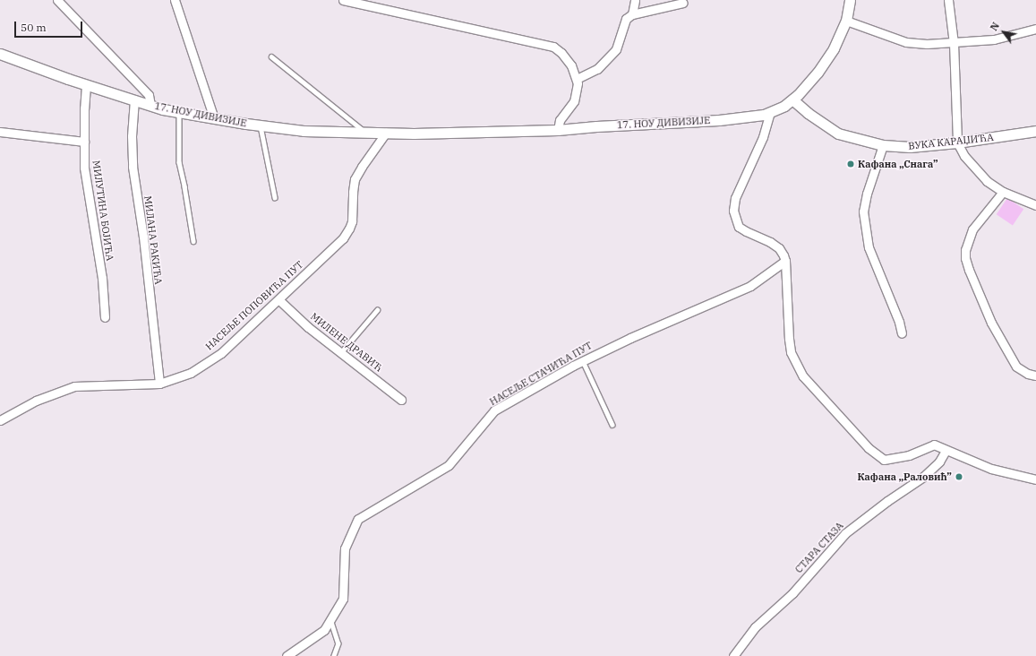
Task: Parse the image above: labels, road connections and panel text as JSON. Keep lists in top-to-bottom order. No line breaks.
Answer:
{"streets":{"street":["17. НОУ ДИВИЗИЈЕ","ВУКА КАРАЏИЋА","МИЛУТИНА БОЈИЋА","МИЛАНА РАКИЋА","НАСЕЉЕ ПОПОВИЋА ПУТ","МИЛЕНЕ ДРАВИЋ","НАСЕЉЕ СТАЧИЋА ПУТ","СТАРА СТАЗА"]},"crossings":[["17. НОУ ДИВИЗИЈЕ","ВУКА КАРАЏИЋА"],["17. НОУ ДИВИЗИЈЕ","МИЛУТИНА БОЈИЋА"],["17. НОУ ДИВИЗИЈЕ","МИЛАНА РАКИЋА"],["17. НОУ ДИВИЗИЈЕ","НАСЕЉЕ ПОПОВИЋА ПУТ"],["МИЛАНА РАКИЋА","НАСЕЉЕ ПОПОВИЋА ПУТ"],["НАСЕЉЕ ПОПОВИЋА ПУТ","МИЛЕНЕ ДРАВИЋ"]],"places":["Кафана „Снага”","Кафана „Раловић”"],"scale_bar":"50 m","north":"top left"}
